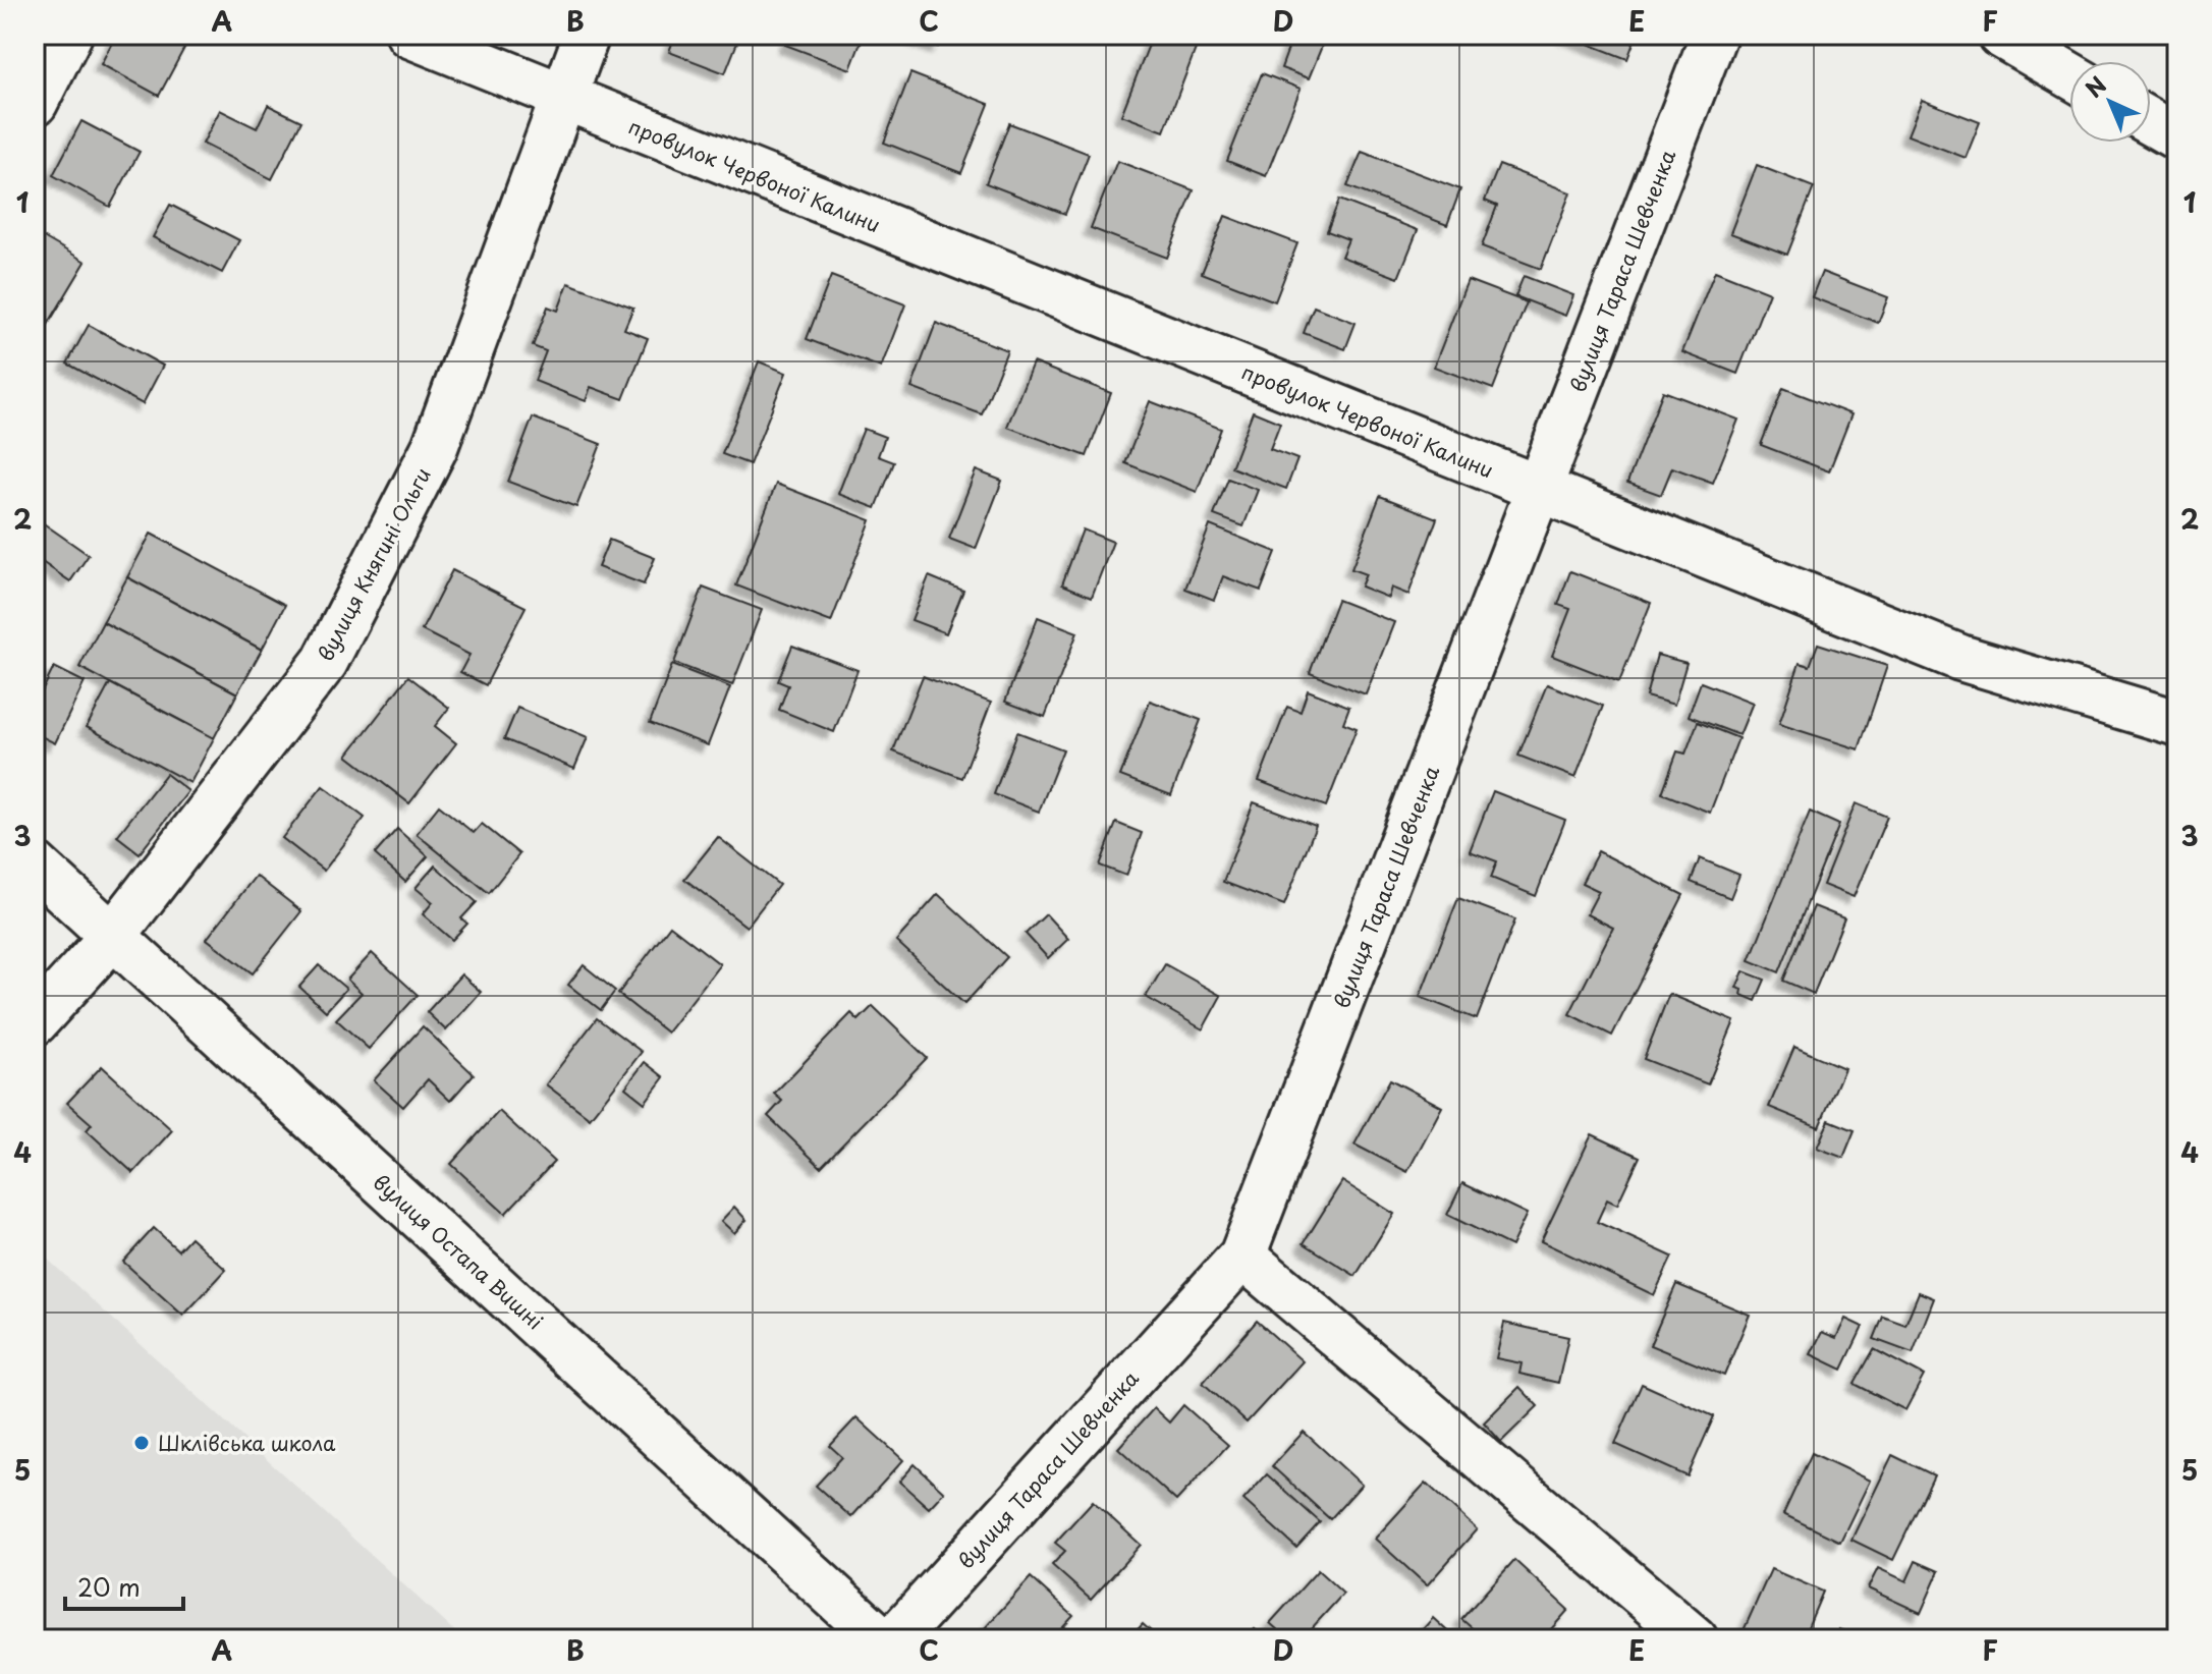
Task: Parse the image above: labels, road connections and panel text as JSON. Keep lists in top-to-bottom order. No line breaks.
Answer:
{"streets":{"street":["провулок Червоної Калини","вулиця Тараса Шевченка","вулиця Княгині Ольги","вулиця Остапа Вишні"]},"crossings":[["провулок Червоної Калини","вулиця Тараса Шевченка"],["провулок Червоної Калини","вулиця Княгині Ольги"],["вулиця Княгині Ольги","вулиця Остапа Вишні"]],"places":["Шклівська школа"],"scale_bar":"20 m","north":"top left","grid":{"columns":["A","B","C","D","E","F"],"rows":["1","2","3","4","5"]}}
